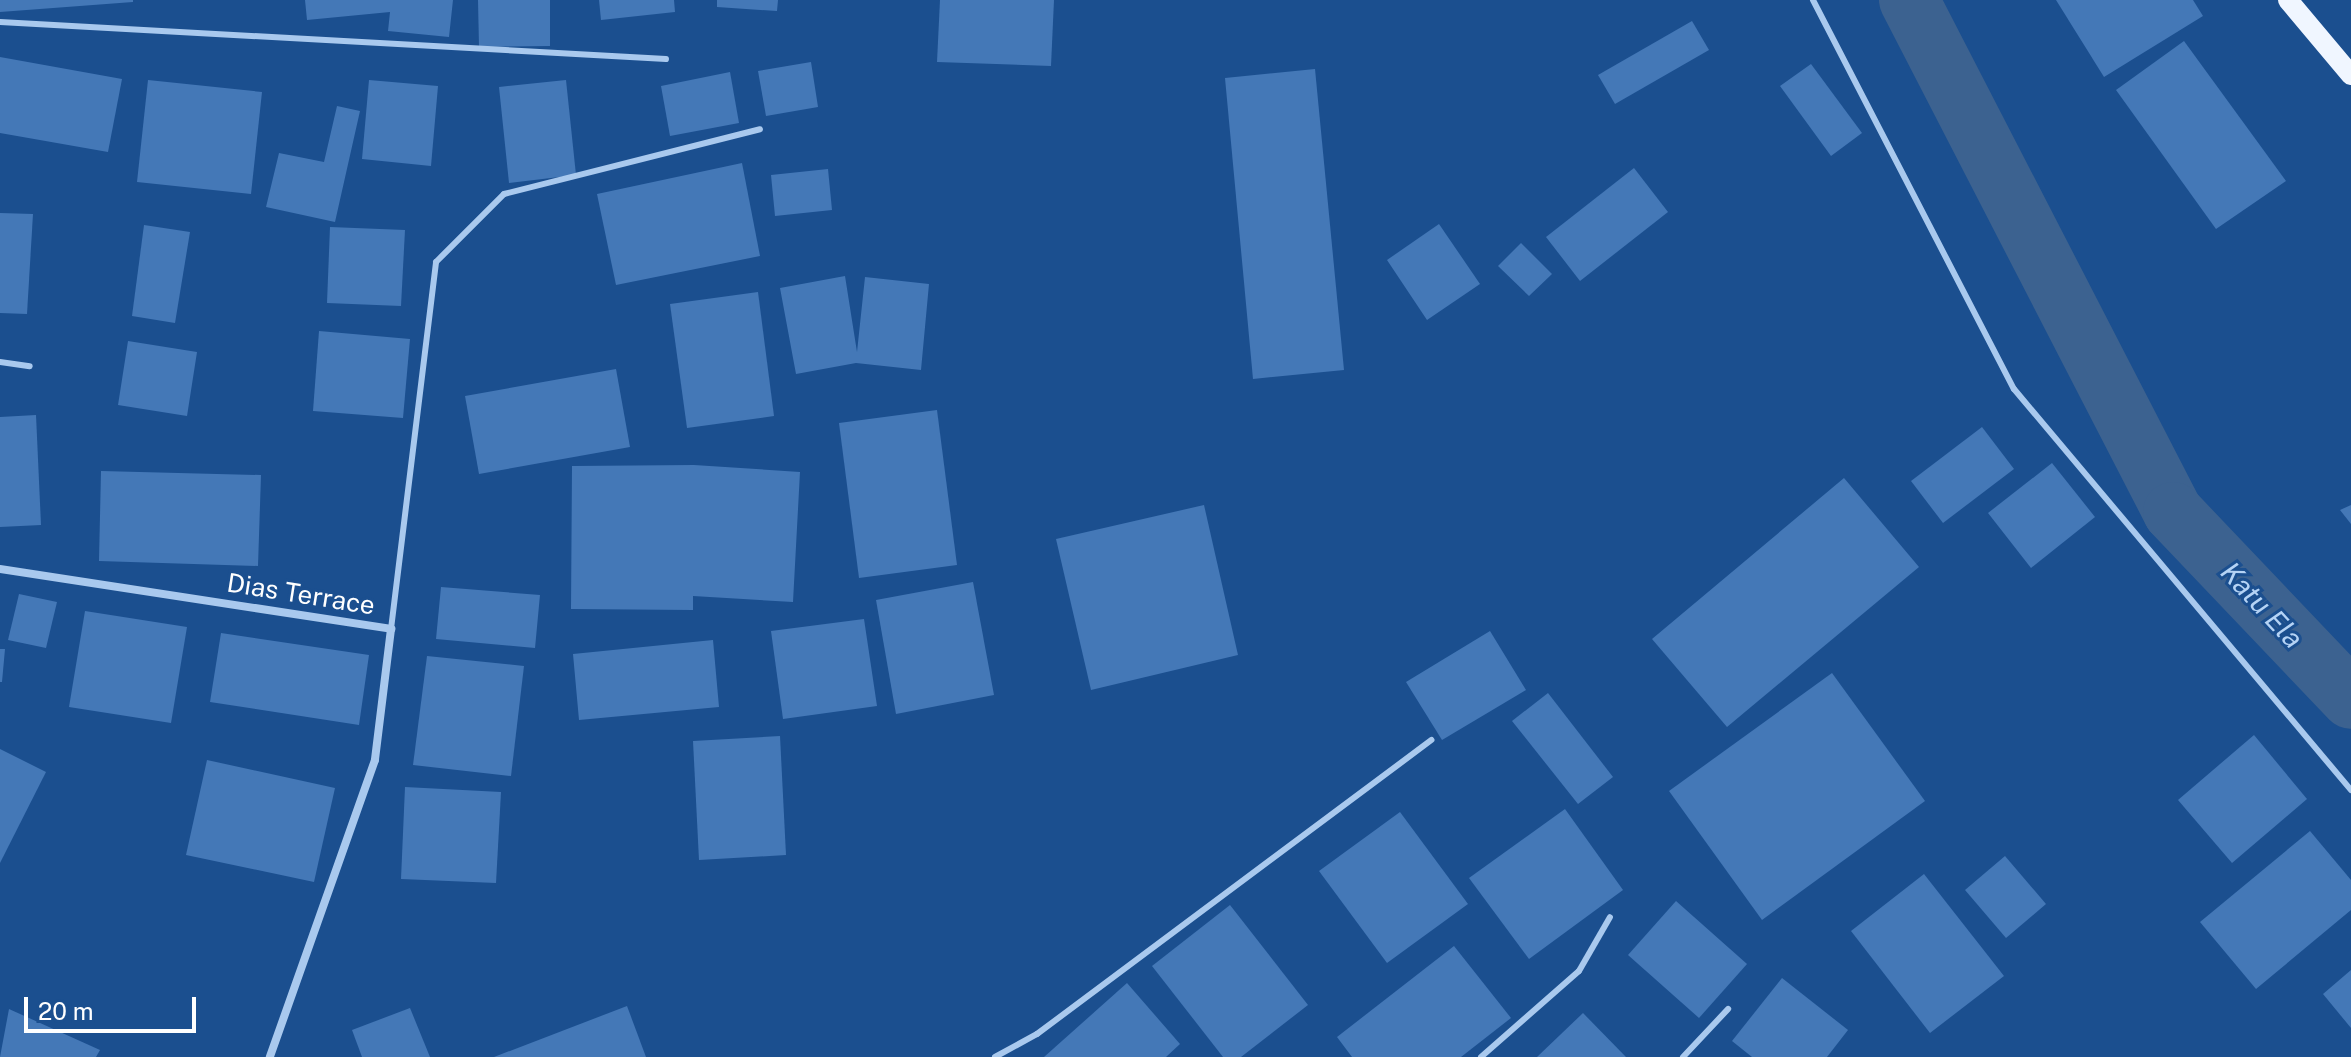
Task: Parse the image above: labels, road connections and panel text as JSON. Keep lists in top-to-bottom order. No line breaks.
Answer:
{"streets":{"street":["Dias Terrace"]},"water":["Katu Ela"],"scale_bar":"20 m"}
